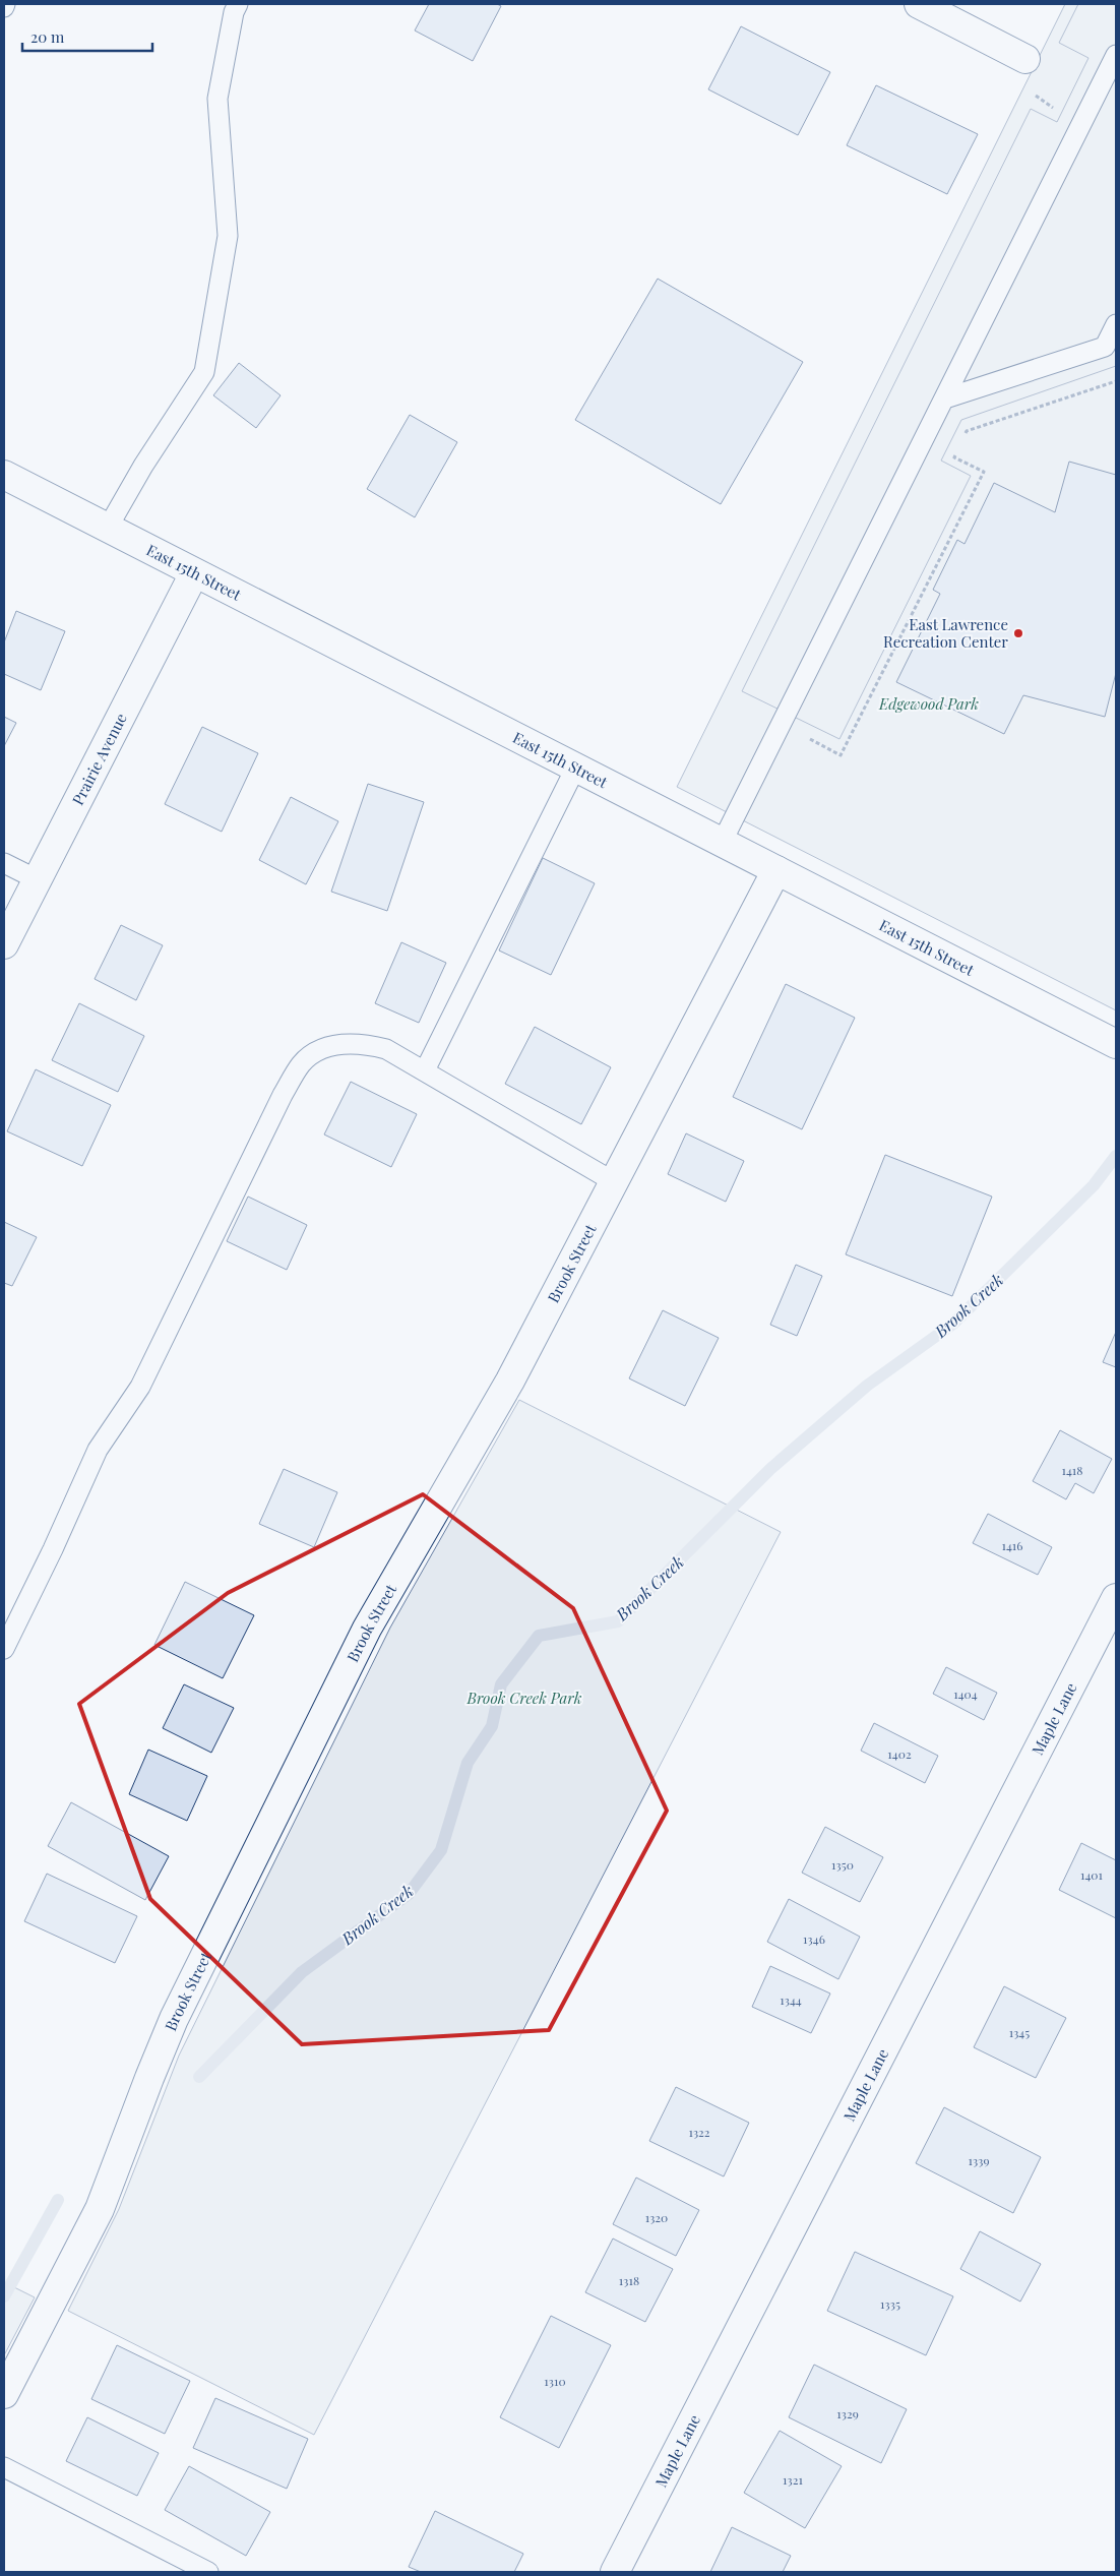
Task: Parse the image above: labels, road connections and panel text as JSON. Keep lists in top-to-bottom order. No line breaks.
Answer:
{"streets":{"street":["East 15th Street","Prairie Avenue","Brook Street","Maple Lane"]},"crossings":[["East 15th Street","Prairie Avenue"],["East 15th Street","Brook Street"]],"water":["Brook Creek"],"parks":["Edgewood Park","Brook Creek Park"],"places":["East Lawrence Recreation Center"],"house_numbers":["1418","1416","1404","1402","1350","1401","1346","1344","1345","1322","1339","1320","1318","1335","1310","1329","1321"],"scale_bar":"20 m"}
